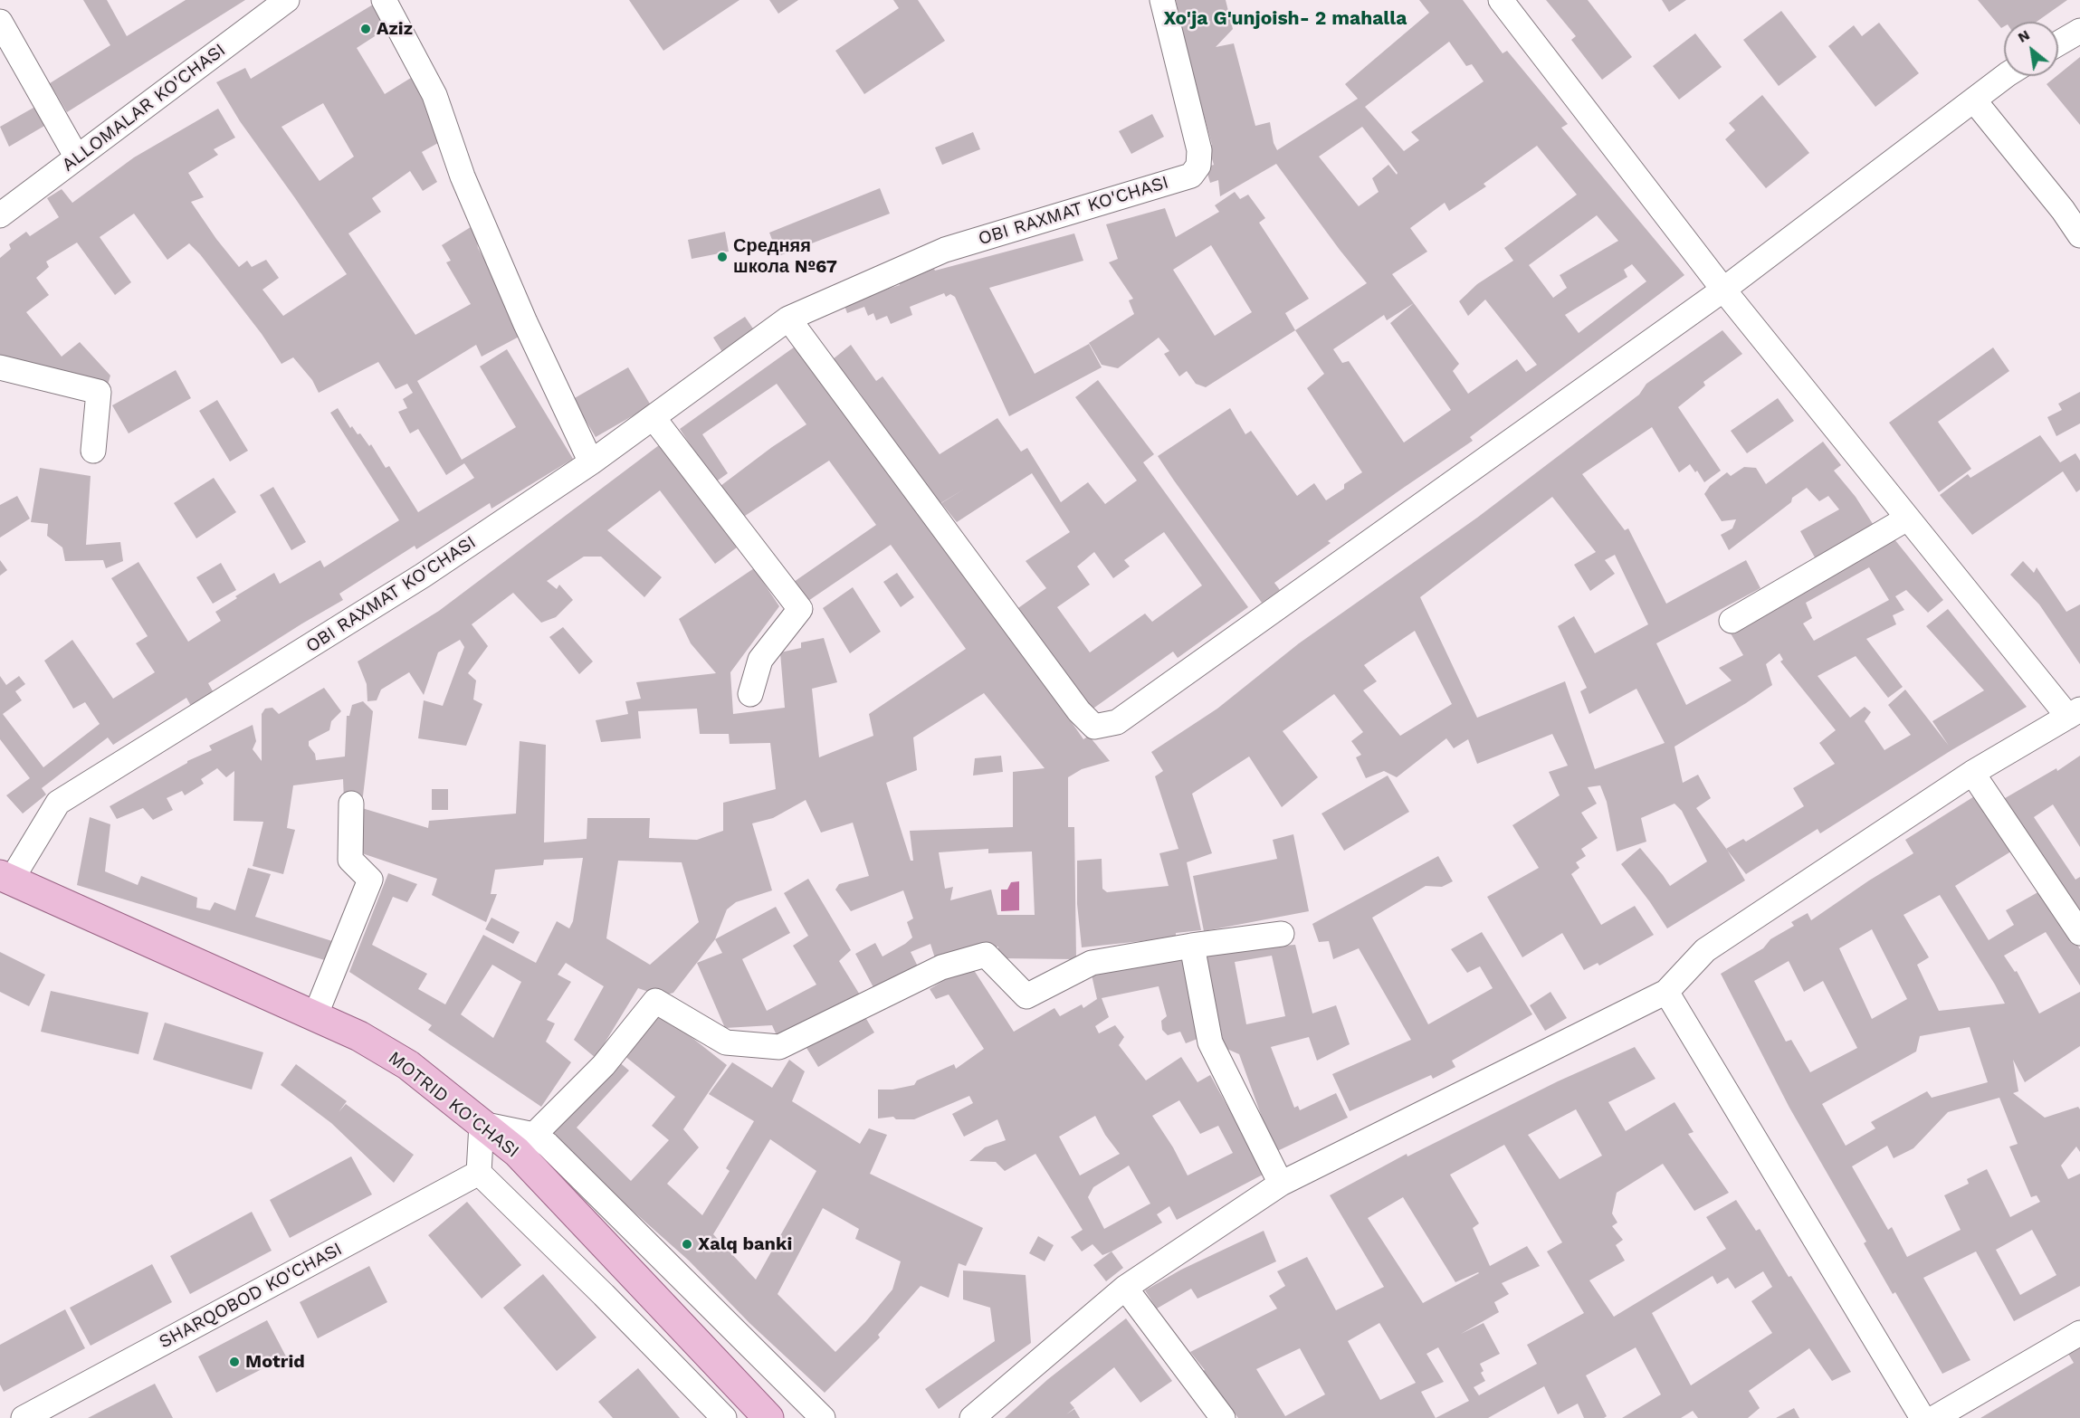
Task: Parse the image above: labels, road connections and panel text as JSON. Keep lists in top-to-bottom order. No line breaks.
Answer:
{"streets":{"main road":["MOTRID KO'CHASI"],"street":["ALLOMALAR KO'CHASI","OBI RAXMAT KO'CHASI","SHARQOBOD KO'CHASI"]},"crossings":[["OBI RAXMAT KO'CHASI","MOTRID KO'CHASI"]],"districts":["Xo'ja G'unjoish- 2 mahalla"],"places":["Aziz","Средняя школа №67","Xalq banki","Motrid"],"north":"top left"}
